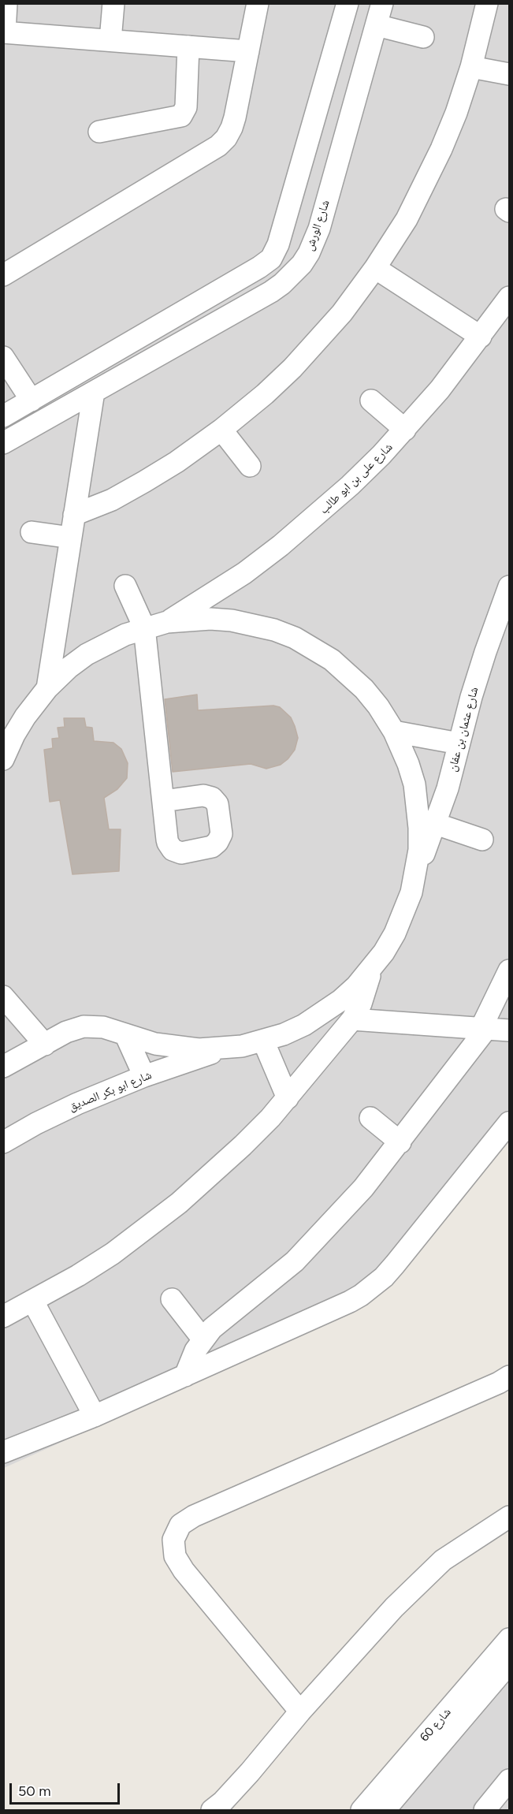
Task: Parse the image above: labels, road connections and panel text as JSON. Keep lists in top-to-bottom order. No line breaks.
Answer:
{"streets":{"street":["شارع الورش","شارع على بن ابو طالب","شارع عثمان بن عفان","شارع ابو بكر الصديق","شارع 60"]},"scale_bar":"50 m"}
